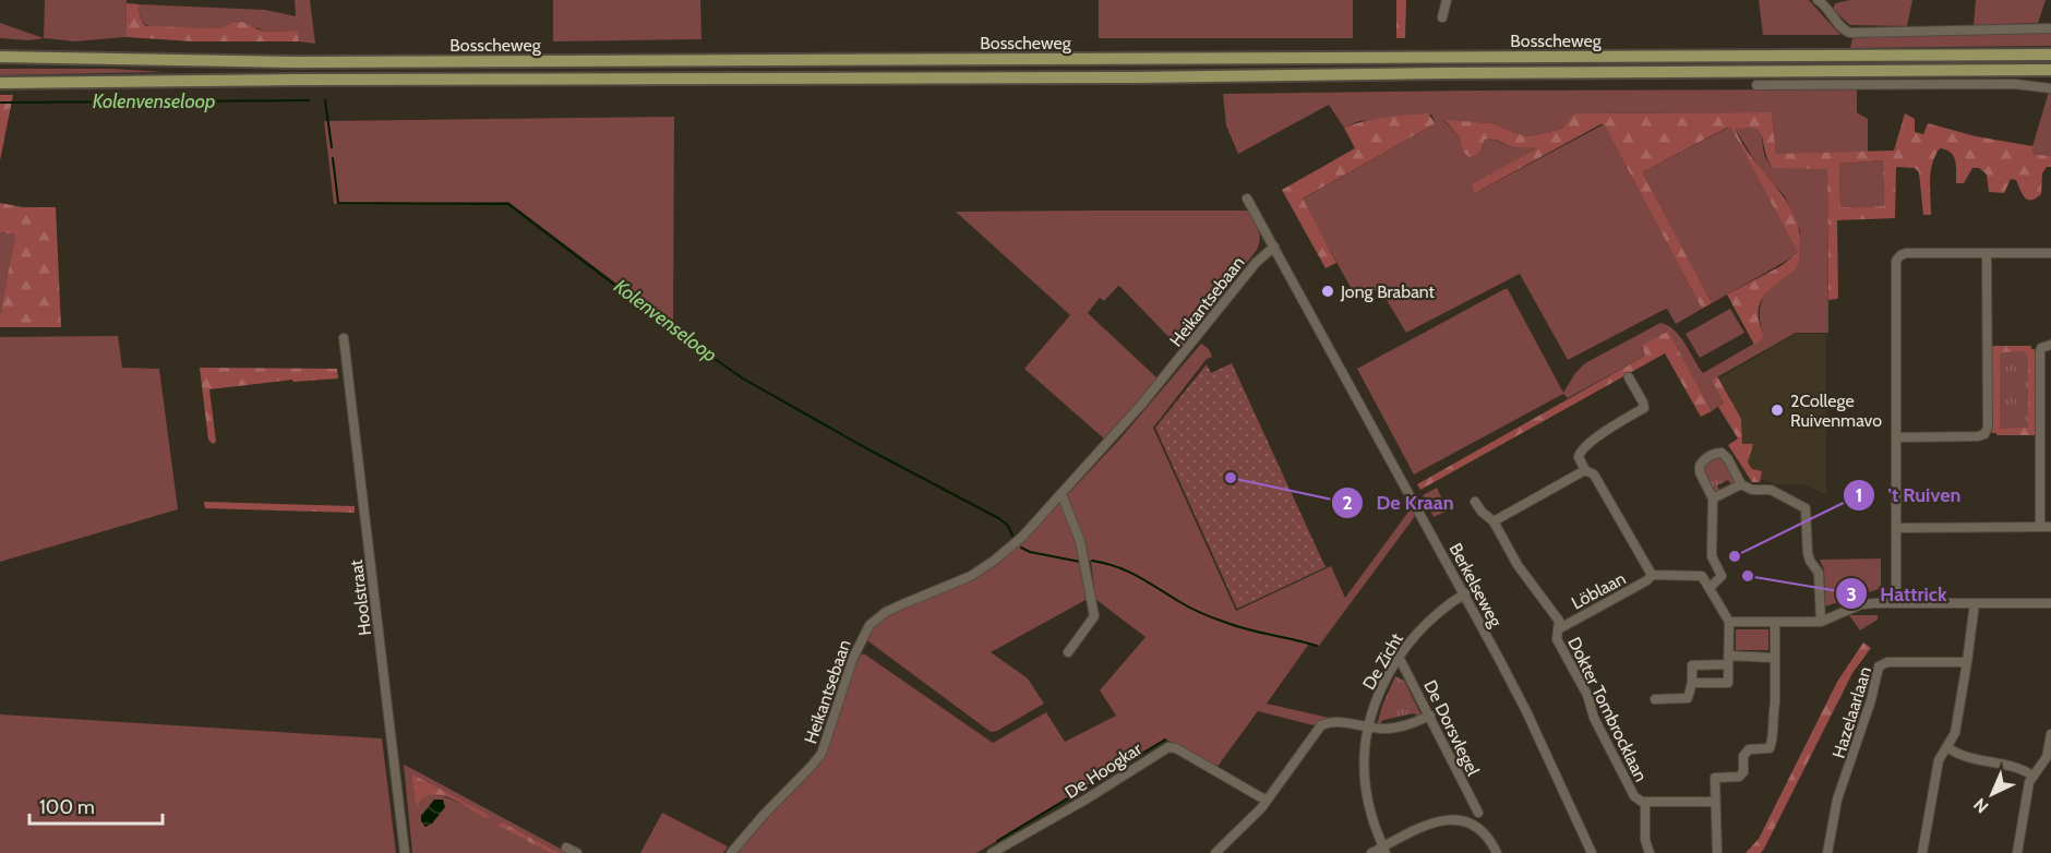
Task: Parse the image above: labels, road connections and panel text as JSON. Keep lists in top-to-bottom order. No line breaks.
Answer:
{"streets":{"main road":["Bosscheweg"],"street":["Heikantsebaan","Berkelseweg","Löblaan","Hoolstraat","De Zicht","Dokter Tombrocklaan","Hazelaarlaan","De Dorsvlegel","De Hoogkar"]},"crossings":[["Heikantsebaan","Berkelseweg"],["Berkelseweg","De Zicht"],["Löblaan","Dokter Tombrocklaan"],["De Zicht","De Dorsvlegel"]],"water":["Kolenvenseloop"],"places":["Jong Brabant","2College Ruivenmavo","De Kraan","'t Ruiven","Hattrick"],"scale_bar":"100 m","north":"bottom left"}
